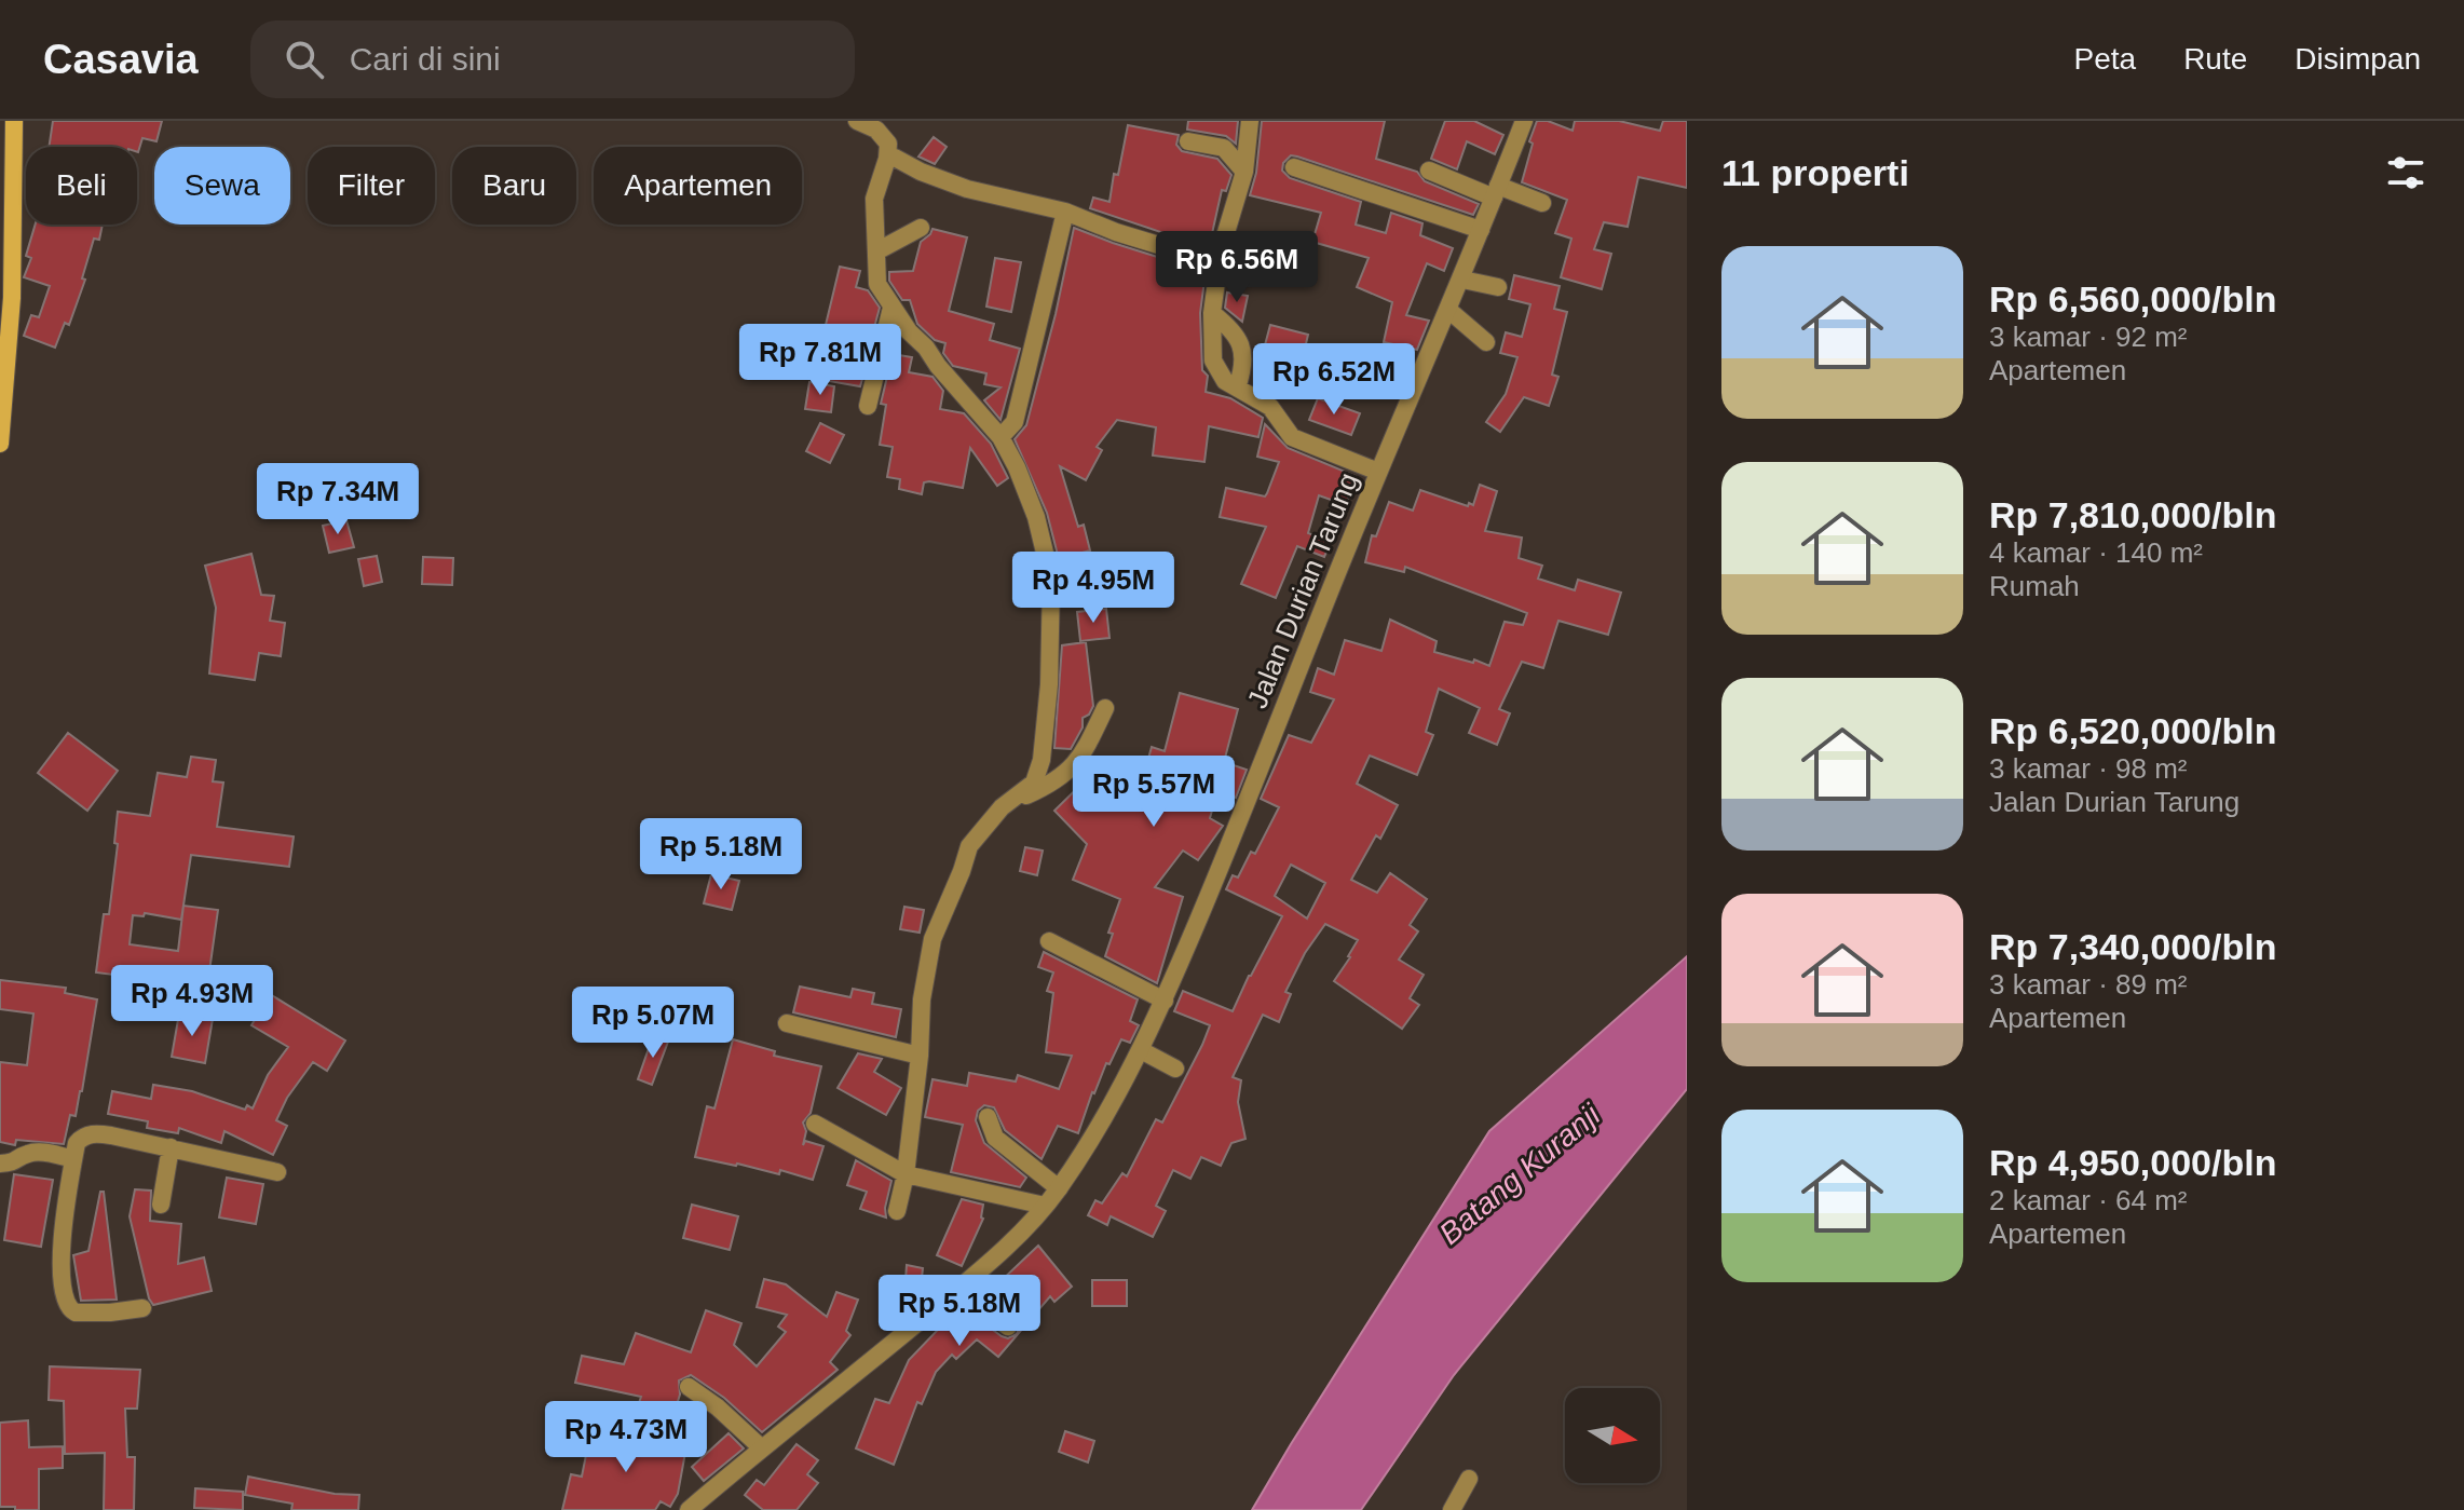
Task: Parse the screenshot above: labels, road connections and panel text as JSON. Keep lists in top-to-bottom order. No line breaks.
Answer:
{"streets":{"street":["Jalan Durian Tarung"]},"water":["Batang Kuranji"],"north":"right","page":{"header":"Casavia","search":"Cari di sini","nav":["Peta","Rute","Disimpan"],"heading":"11 properti","chip":["Beli","Sewa","Filter","Baru","Apartemen"],"list":[{"name":"Rp 6,560,000/bln","note":"3 kamar · 92 m² · Apartemen"},{"name":"Rp 7,810,000/bln","note":"4 kamar · 140 m² · Rumah"},{"name":"Rp 6,520,000/bln","note":"3 kamar · 98 m² · Jalan Durian Tarung"},{"name":"Rp 7,340,000/bln","note":"3 kamar · 89 m² · Apartemen"},{"name":"Rp 4,950,000/bln","note":"2 kamar · 64 m² · Apartemen"}],"price":["Rp 6.56M","Rp 7.81M","Rp 6.52M","Rp 7.34M","Rp 4.95M","Rp 5.57M","Rp 5.18M","Rp 4.93M","Rp 5.07M","Rp 5.18M","Rp 4.73M"]}}
